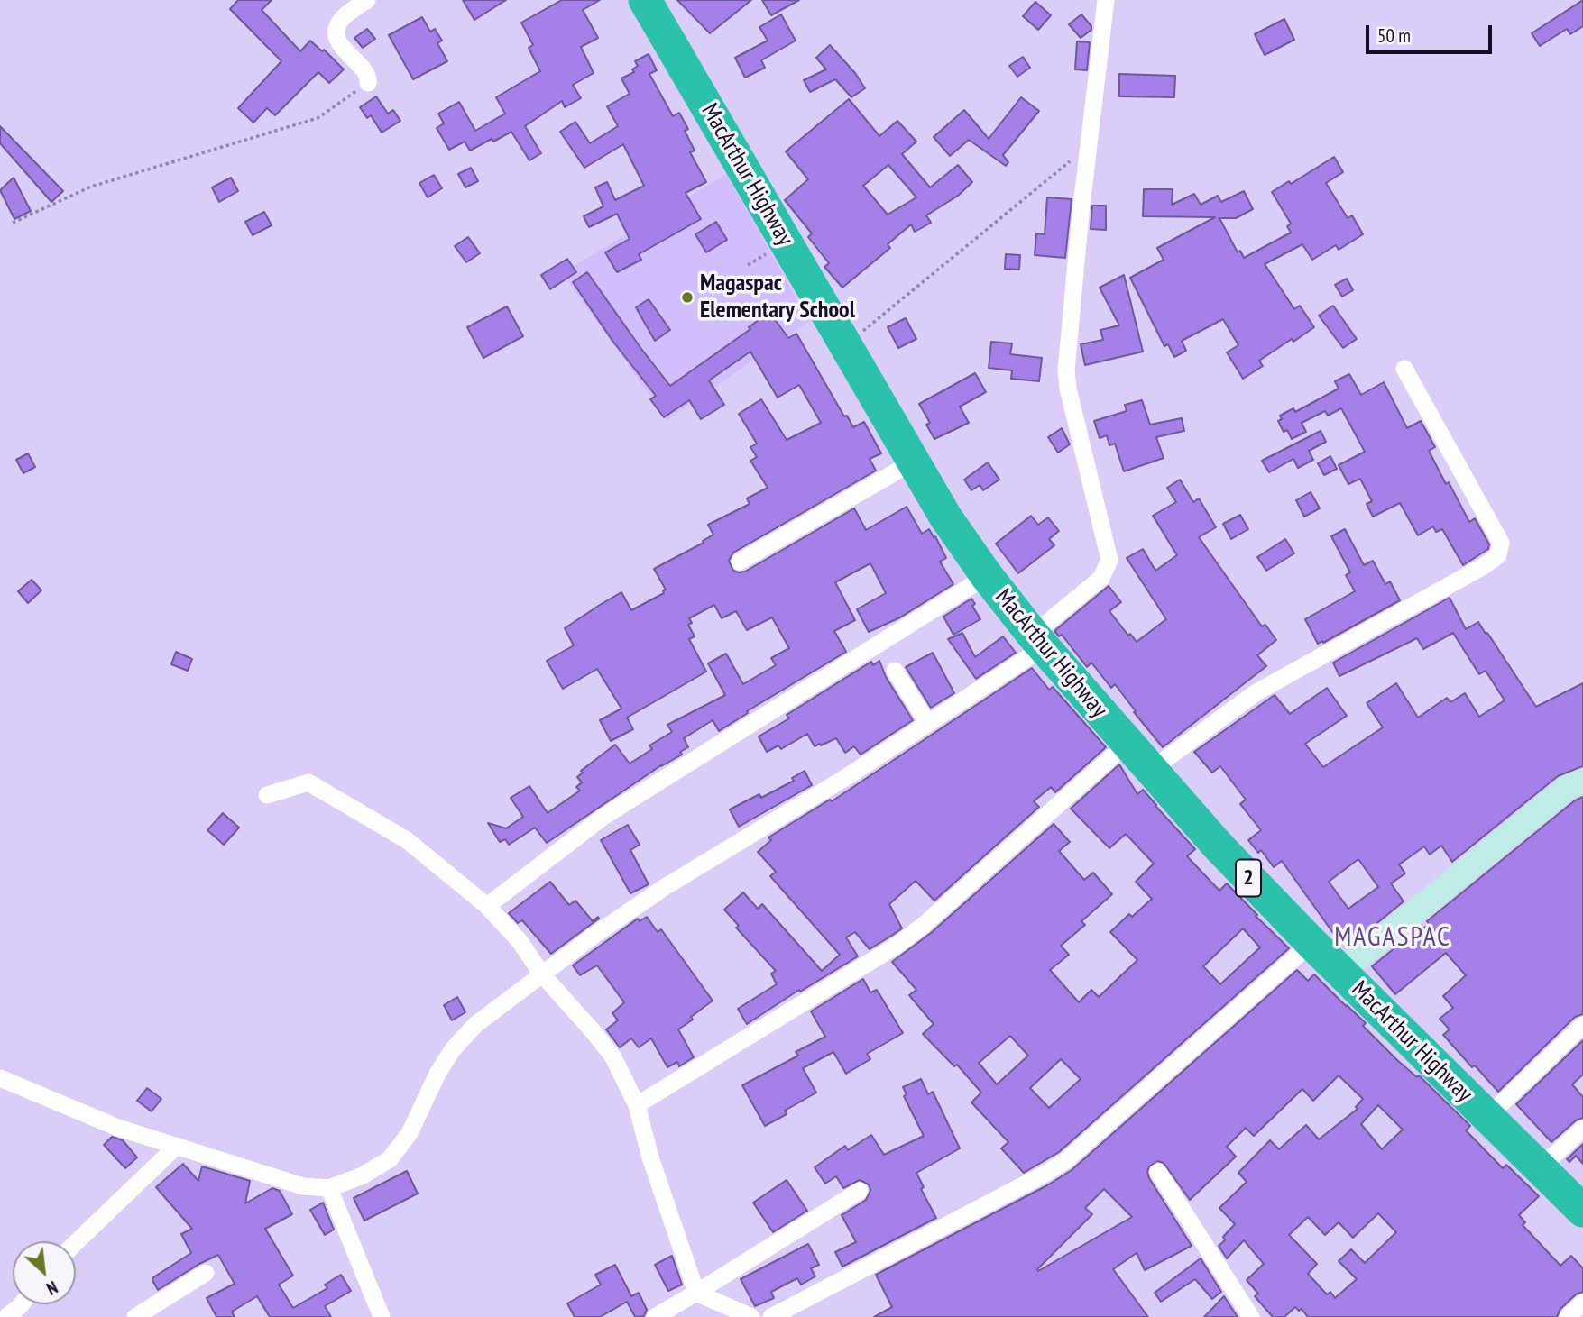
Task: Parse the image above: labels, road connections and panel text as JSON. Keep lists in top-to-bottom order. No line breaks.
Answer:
{"streets":{"highway":["MacArthur Highway","2"]},"districts":["MAGASPAC"],"places":["Magaspac Elementary School"],"scale_bar":"50 m","north":"bottom right"}
